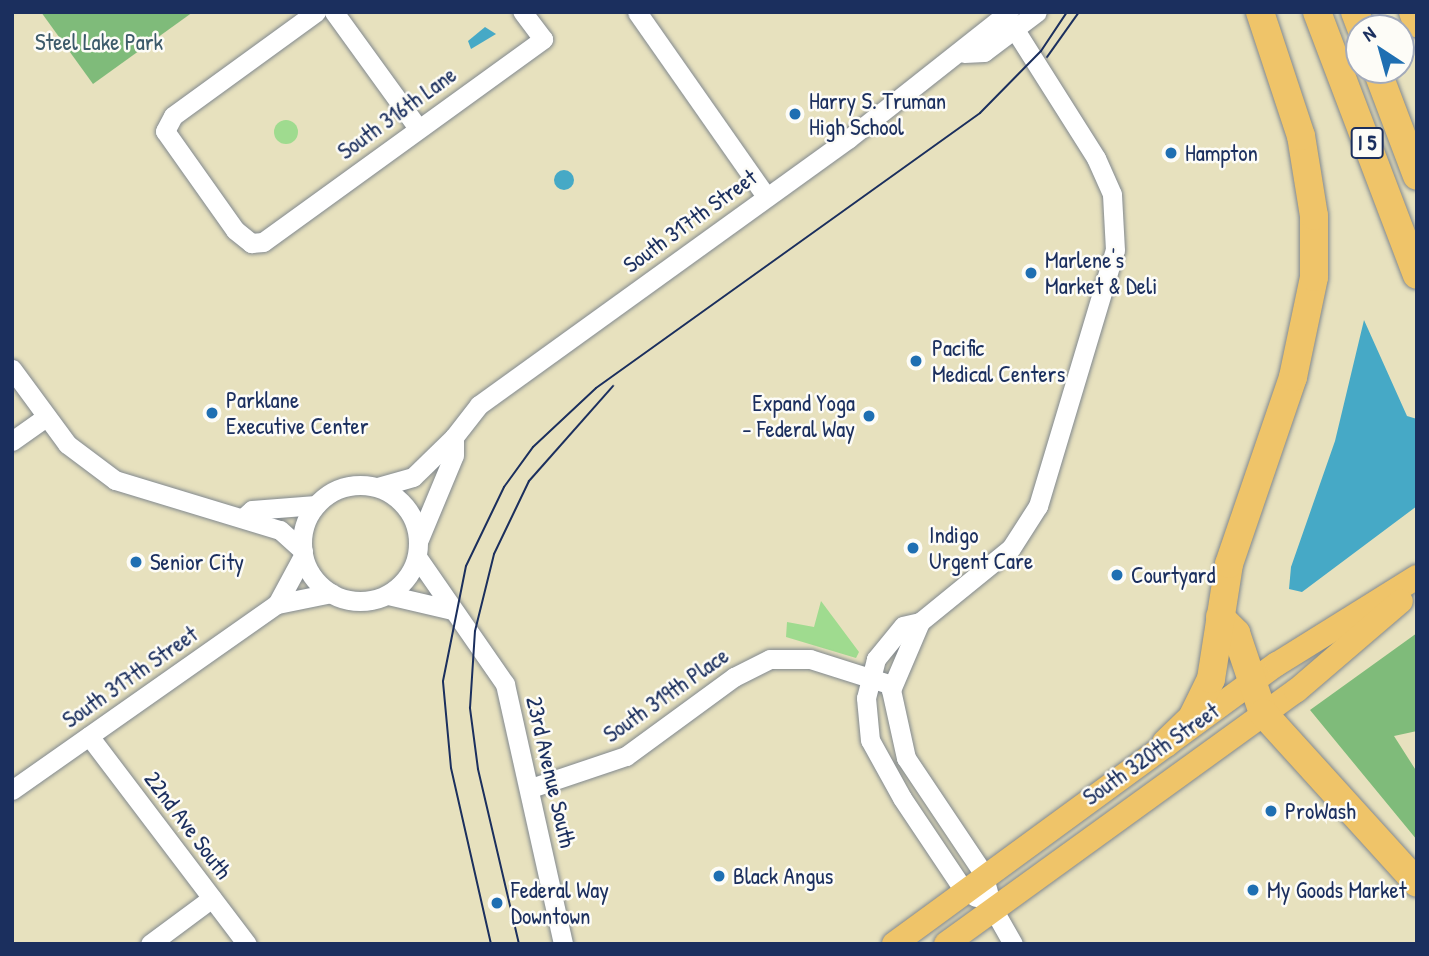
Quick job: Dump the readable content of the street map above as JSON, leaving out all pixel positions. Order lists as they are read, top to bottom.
{
  "streets": {
    "highway": ["I 5"],
    "main road": ["South 320th Street"],
    "street": [
      "South 316th Lane",
      "South 317th Street",
      "South 319th Place",
      "23rd Avenue South",
      "22nd Ave South"
    ]
  },
  "crossings": [
    ["South 317th Street", "22nd Ave South"],
    ["South 319th Place", "23rd Avenue South"]
  ],
  "parks": ["Steel Lake Park"],
  "places": [
    "Harry S. Truman High School",
    "Hampton",
    "Marlene's Market & Deli",
    "Pacific Medical Centers",
    "Parklane Executive Center",
    "Expand Yoga - Federal Way",
    "Indigo Urgent Care",
    "Senior City",
    "Courtyard",
    "ProWash",
    "Black Angus",
    "My Goods Market",
    "Federal Way Downtown"
  ],
  "north": "top left"
}
